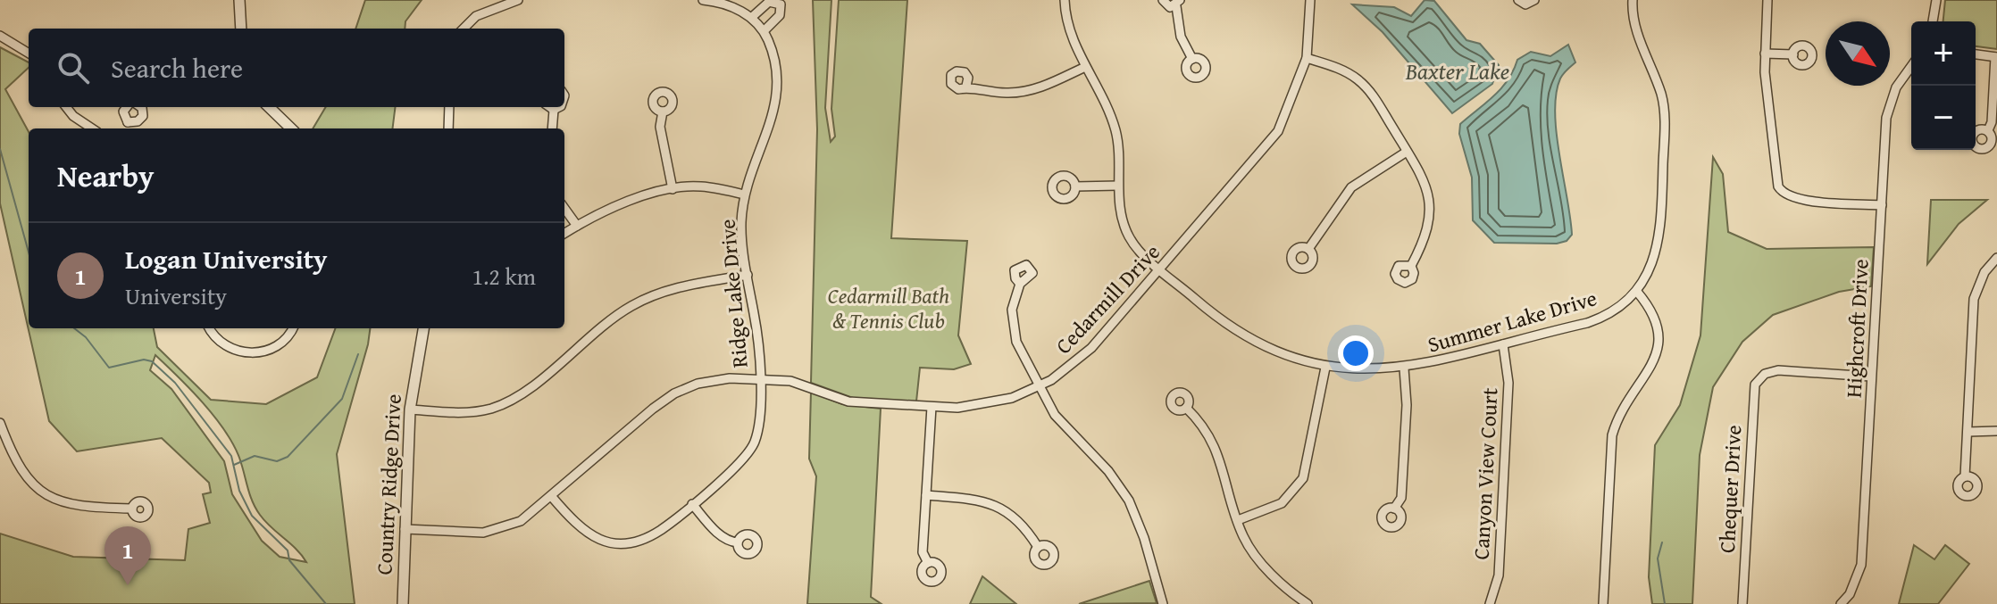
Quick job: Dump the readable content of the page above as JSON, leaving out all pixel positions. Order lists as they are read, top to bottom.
{
  "streets": {
    "street": [
      "Ridge Lake Drive",
      "Cedarmill Drive",
      "Summer Lake Drive",
      "Highcroft Drive",
      "Canyon View Court",
      "Country Ridge Drive",
      "Chequer Drive"
    ]
  },
  "crossings": [
    ["Ridge Lake Drive", "Cedarmill Drive"],
    ["Cedarmill Drive", "Summer Lake Drive"],
    ["Cedarmill Drive", "Country Ridge Drive"],
    ["Summer Lake Drive", "Canyon View Court"],
    ["Highcroft Drive", "Chequer Drive"]
  ],
  "water": ["Baxter Lake"],
  "parks": ["Cedarmill Bath & Tennis Club"],
  "north": "bottom right",
  "page": {
    "map_buttons": ["+", "−"],
    "search": "Search here",
    "heading": "Nearby",
    "list": [
      {
        "mark": "1",
        "name": "Logan University",
        "note": "University",
        "value": "1.2 km"
      }
    ],
    "pins": "1"
  }
}
